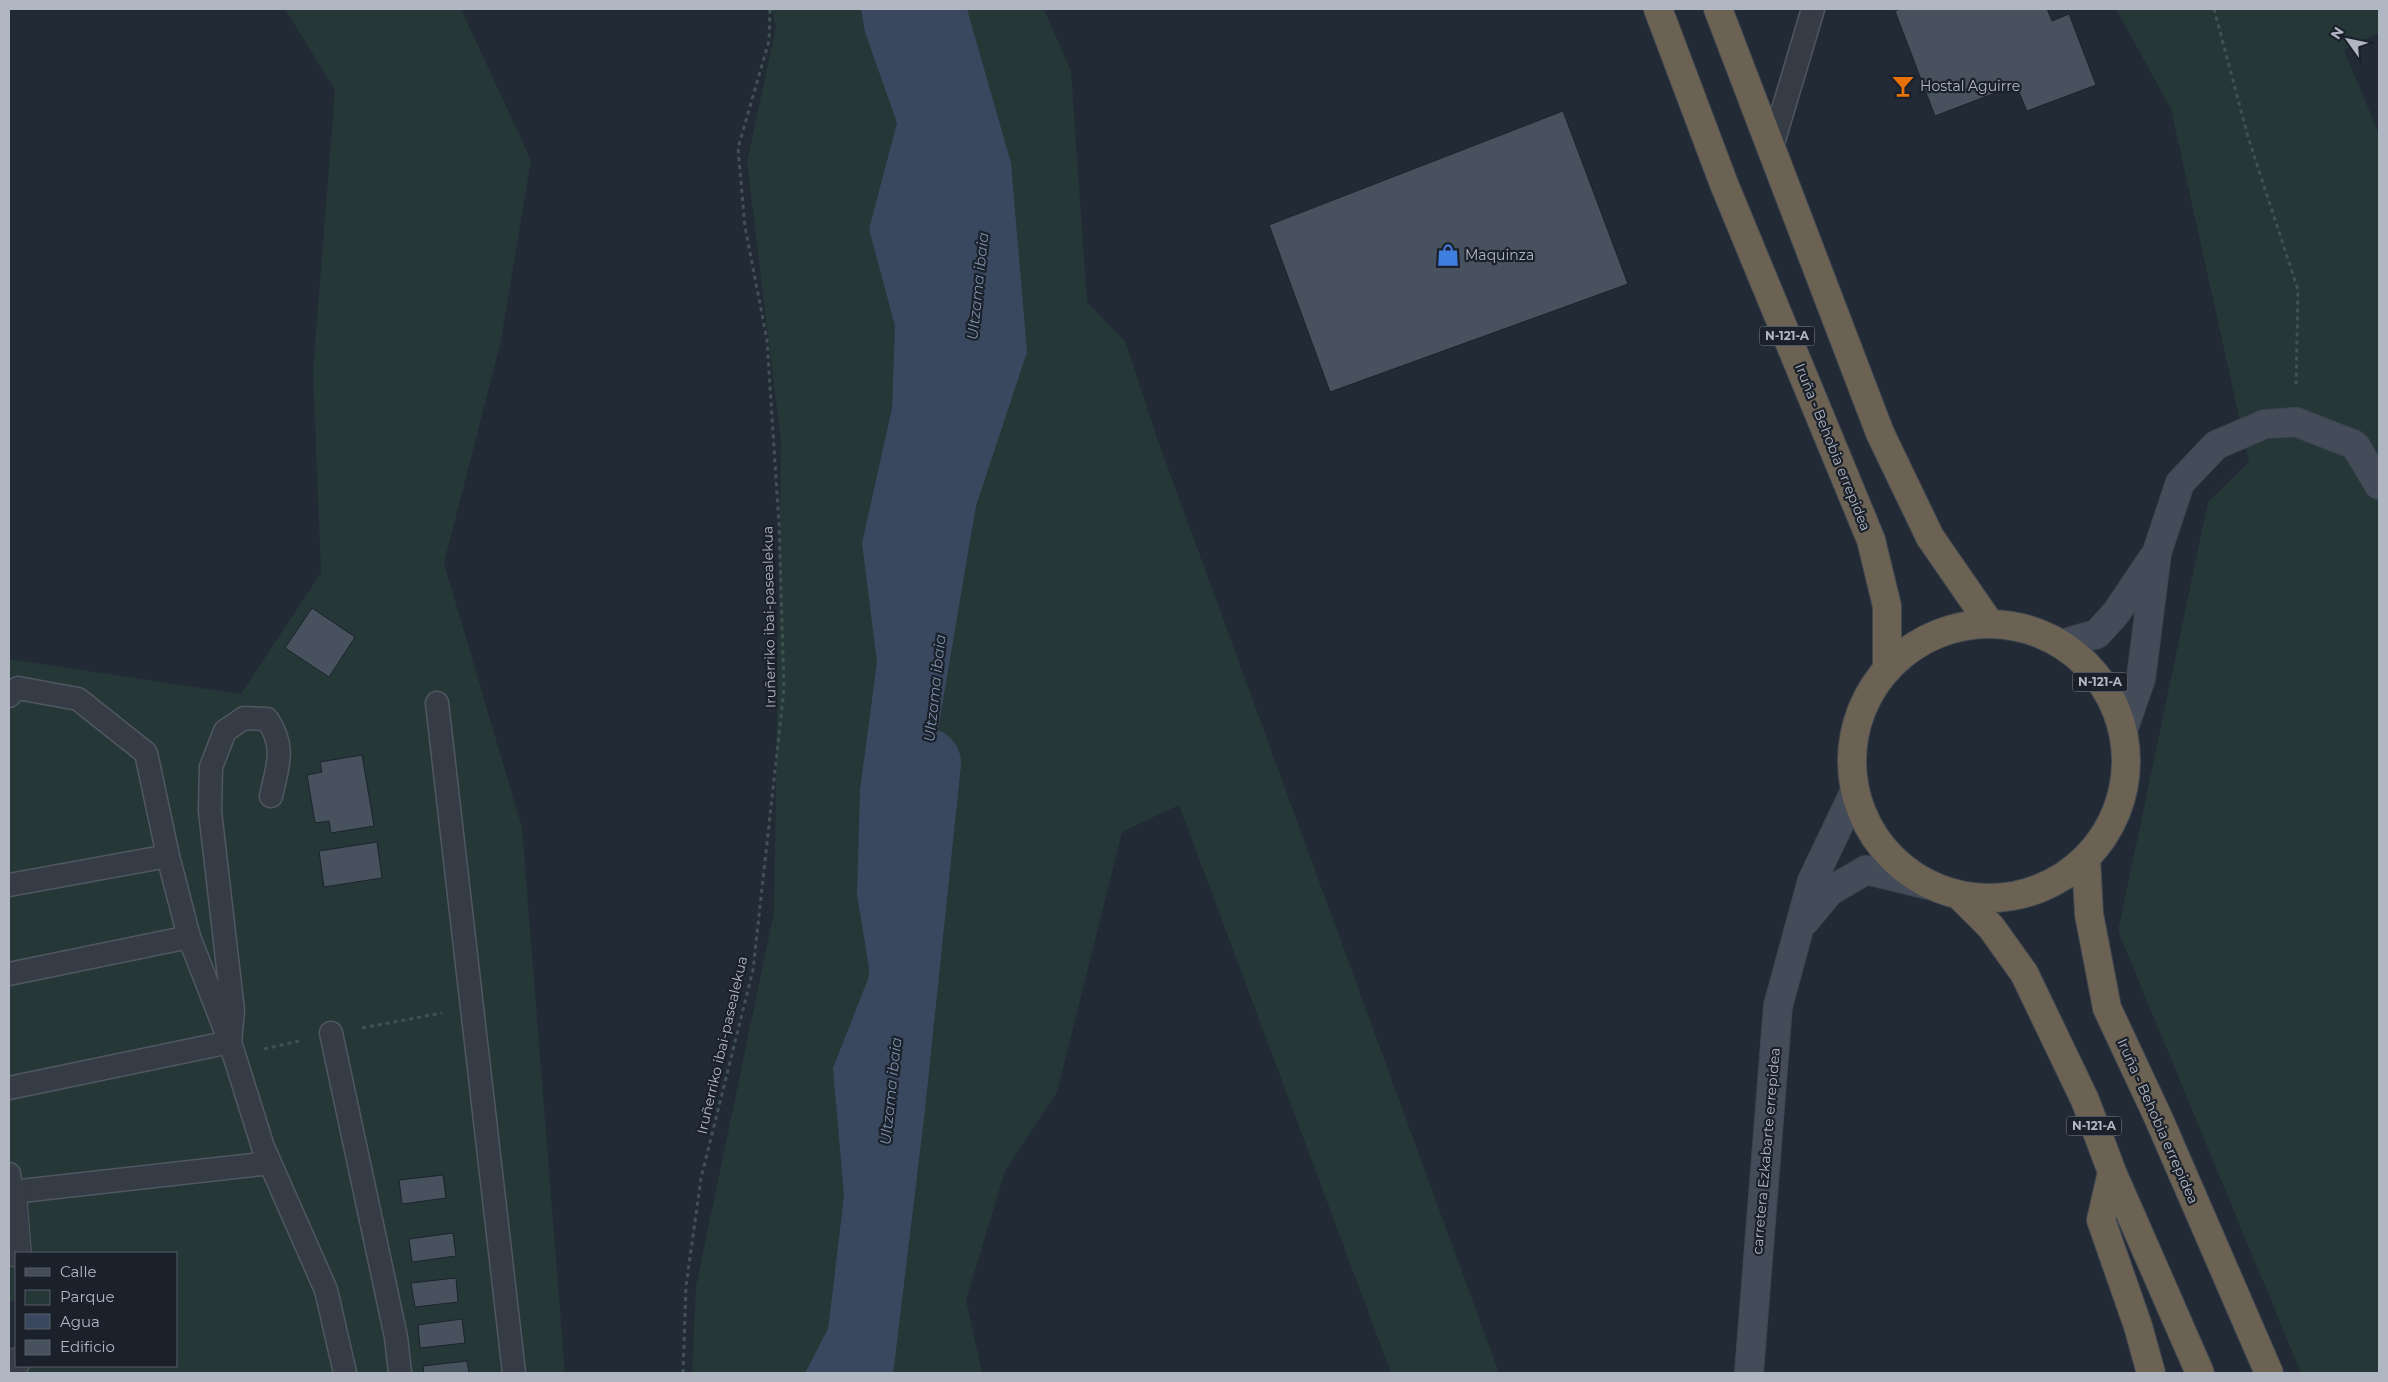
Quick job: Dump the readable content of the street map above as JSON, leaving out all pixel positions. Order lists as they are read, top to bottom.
{
  "streets": {
    "highway": ["N-121-A", "Iruña - Behobia errepidea"],
    "street": ["carretera Ezkabarte errepidea"],
    "path": ["Iruñerriko ibai-pasealekua"]
  },
  "crossings": [
    ["N-121-A", "Iruña - Behobia errepidea"],
    ["N-121-A", "carretera Ezkabarte errepidea"]
  ],
  "water": ["Ultzama ibaia"],
  "places": {
    "bar": ["Hostal Aguirre"],
    "shop": ["Maquinza"]
  },
  "legend": [
    "Calle",
    "Parque",
    "Agua",
    "Edificio"
  ],
  "north": "top left"
}
